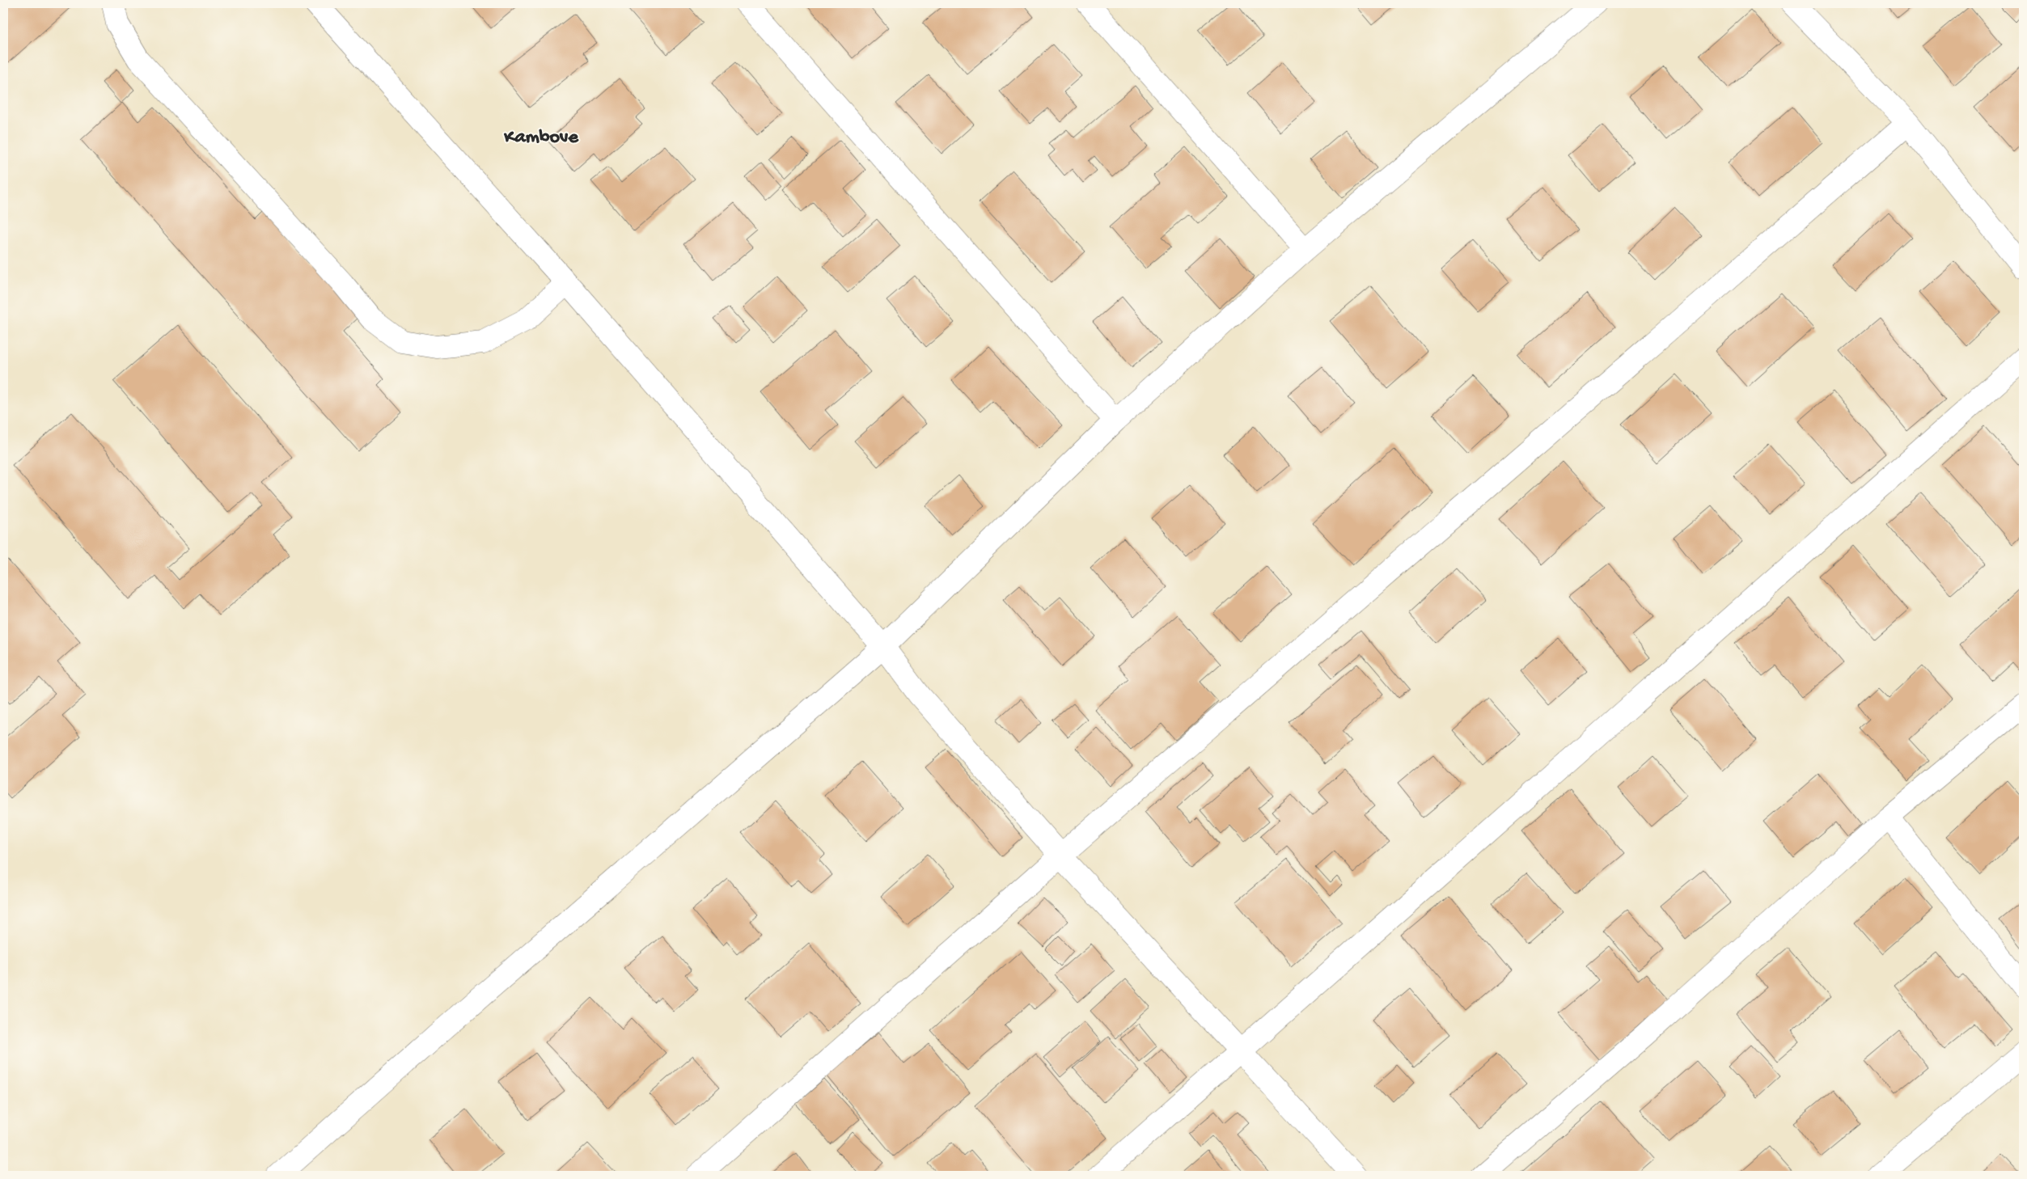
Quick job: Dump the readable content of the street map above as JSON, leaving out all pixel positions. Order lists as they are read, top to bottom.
{
  "districts": ["Kambove"]
}
